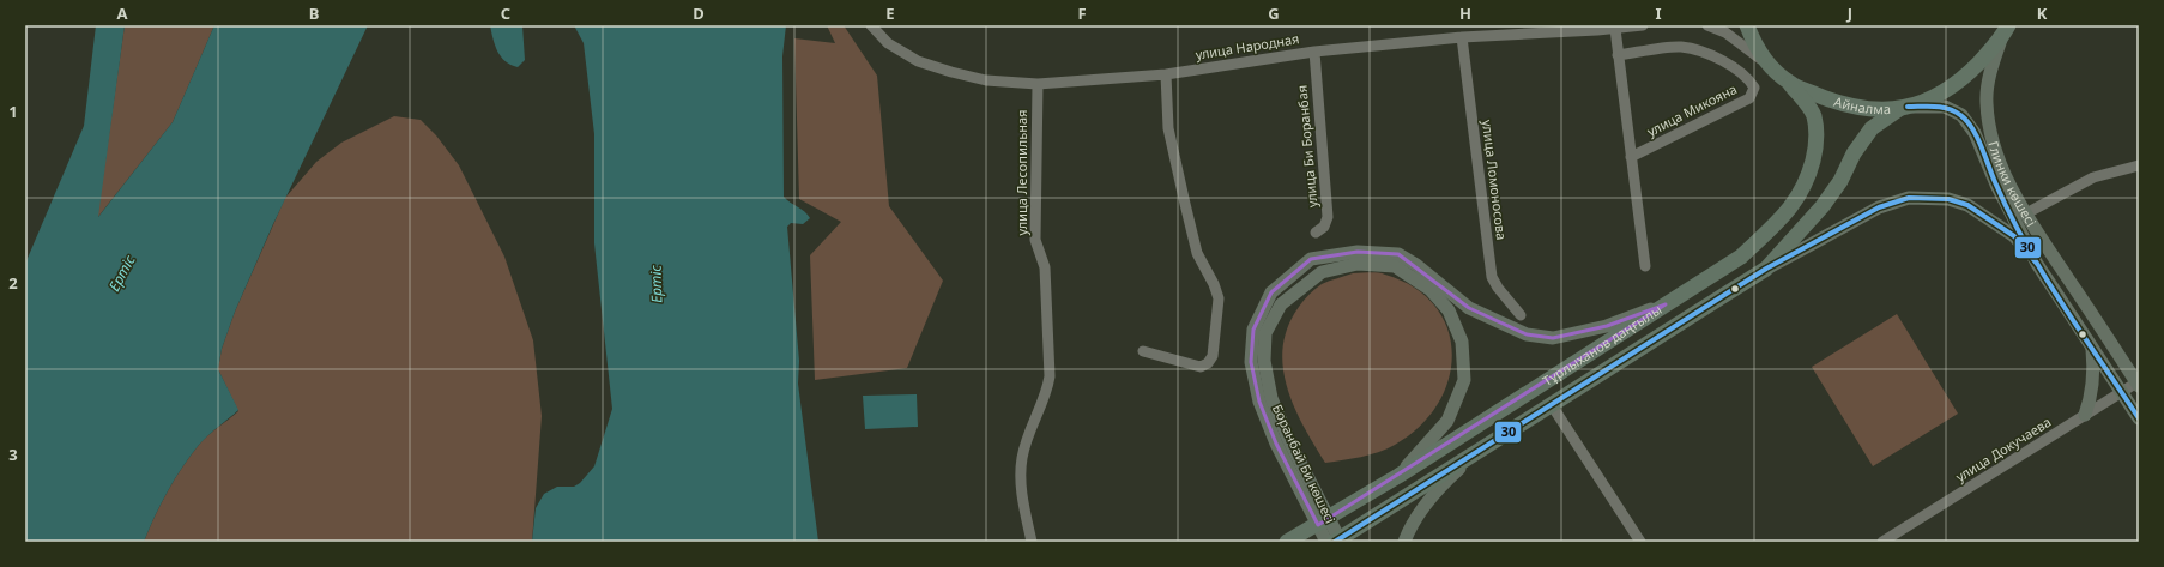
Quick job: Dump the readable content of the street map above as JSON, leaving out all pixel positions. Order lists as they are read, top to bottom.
{
  "streets": {
    "highway": ["Айналма", "Тұрлыханов даңғылы"],
    "main road": ["Глинки көшесі", "Боранбай Би көшесі"],
    "street": [
      "улица Народная",
      "улица Микояна",
      "улица Би Боранбая",
      "улица Лесопильная",
      "улица Ломоносова",
      "улица Докучаева"
    ]
  },
  "crossings": [
    ["улица Народная", "улица Би Боранбая"],
    ["улица Народная", "улица Лесопильная"],
    ["улица Народная", "улица Ломоносова"],
    ["Айналма", "Глинки көшесі"],
    ["Айналма", "Тұрлыханов даңғылы"],
    ["Глинки көшесі", "Тұрлыханов даңғылы"],
    ["Глинки көшесі", "улица Докучаева"],
    ["Тұрлыханов даңғылы", "Боранбай Би көшесі"]
  ],
  "water": ["Ертіс"],
  "lines": ["transit line 30"],
  "grid": {
    "columns": [
      "A",
      "B",
      "C",
      "D",
      "E",
      "F",
      "G",
      "H",
      "I",
      "J",
      "K"
    ],
    "rows": ["1", "2", "3"]
  }
}
